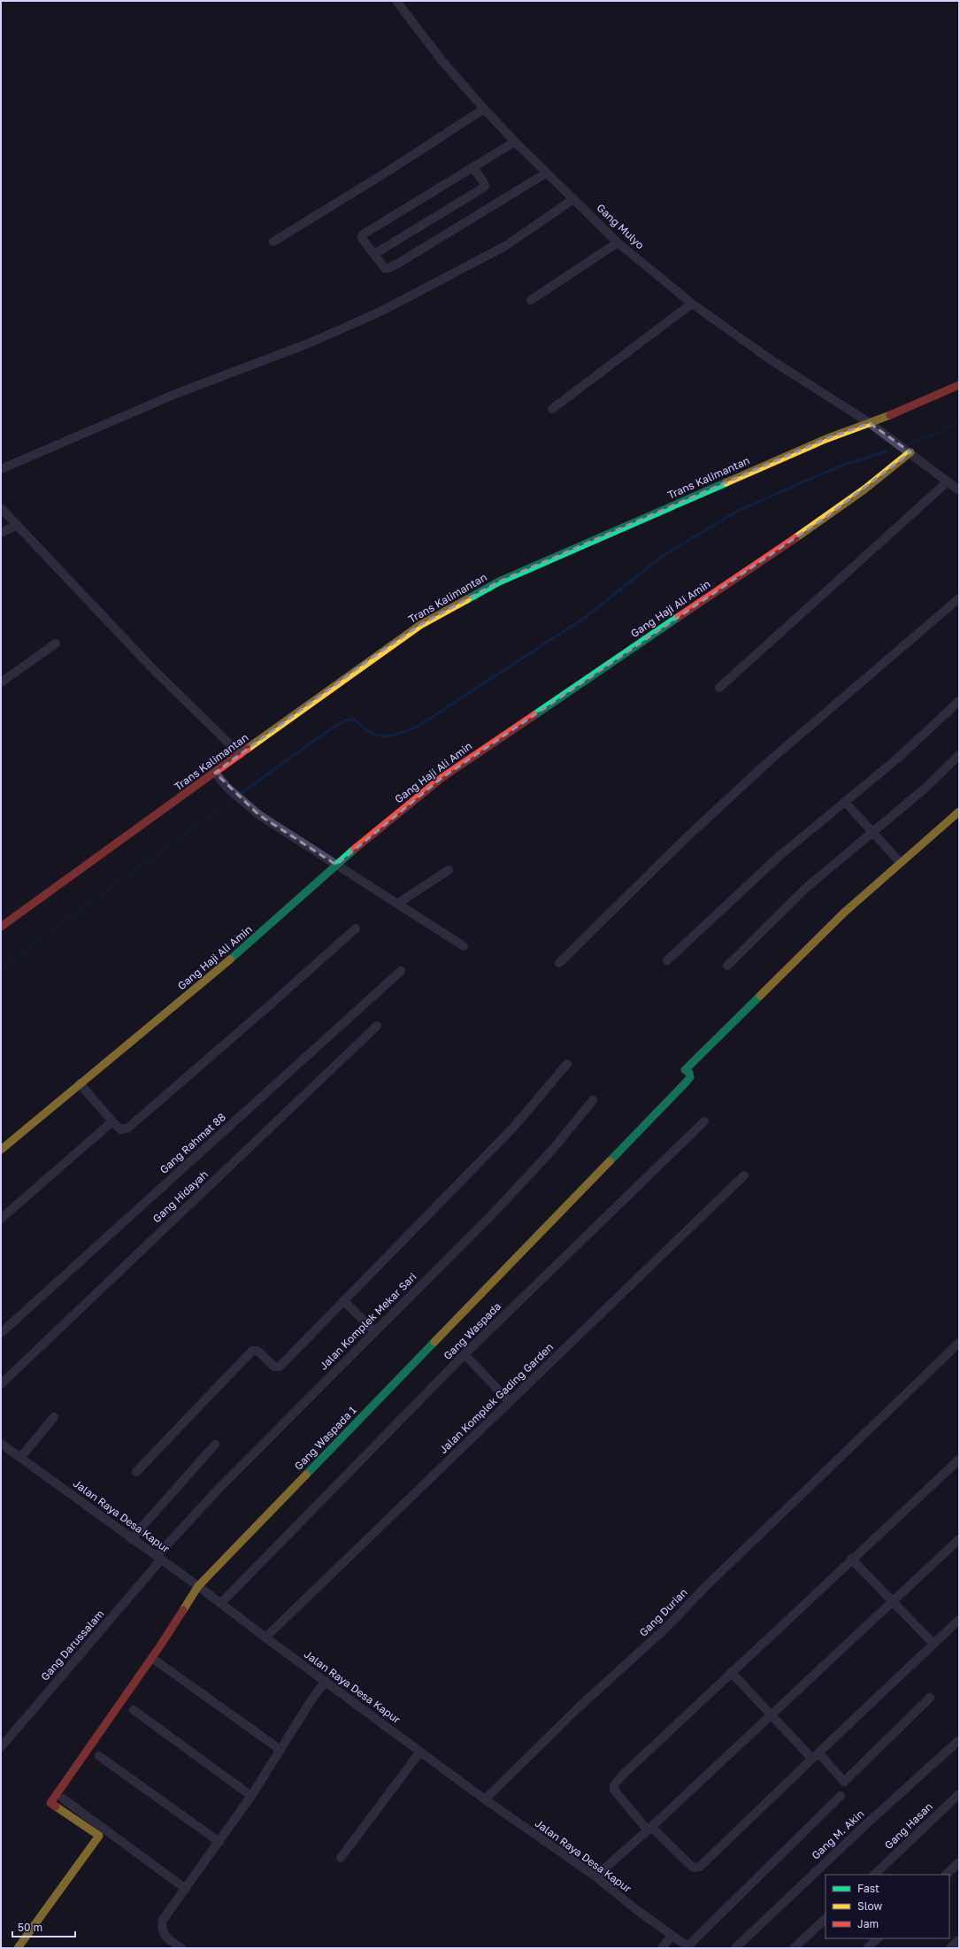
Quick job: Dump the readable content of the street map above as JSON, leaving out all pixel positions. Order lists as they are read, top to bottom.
{
  "streets": {
    "main road": ["Trans Kalimantan", "Gang Haji Ali Amin", "Gang Waspada 1"],
    "street": [
      "Gang Mulyo",
      "Gang Rahmat 88",
      "Gang Hidayah",
      "Jalan Komplek Mekar Sari",
      "Gang Waspada",
      "Jalan Komplek Gading Garden",
      "Jalan Raya Desa Kapur",
      "Gang Durian",
      "Gang Darussalam",
      "Gang Hasan",
      "Gang M. Akin"
    ]
  },
  "crossings": [
    ["Gang Mulyo", "Trans Kalimantan"],
    ["Gang Mulyo", "Gang Haji Ali Amin"],
    ["Jalan Komplek Mekar Sari", "Jalan Raya Desa Kapur"],
    ["Jalan Komplek Mekar Sari", "Gang Darussalam"],
    ["Gang Waspada", "Jalan Raya Desa Kapur"],
    ["Jalan Komplek Gading Garden", "Jalan Raya Desa Kapur"],
    ["Gang Waspada 1", "Jalan Raya Desa Kapur"],
    ["Jalan Raya Desa Kapur", "Gang Durian"],
    ["Jalan Raya Desa Kapur", "Gang Darussalam"]
  ],
  "legend": ["Fast", "Slow", "Jam"],
  "scale_bar": "50 m"
}
